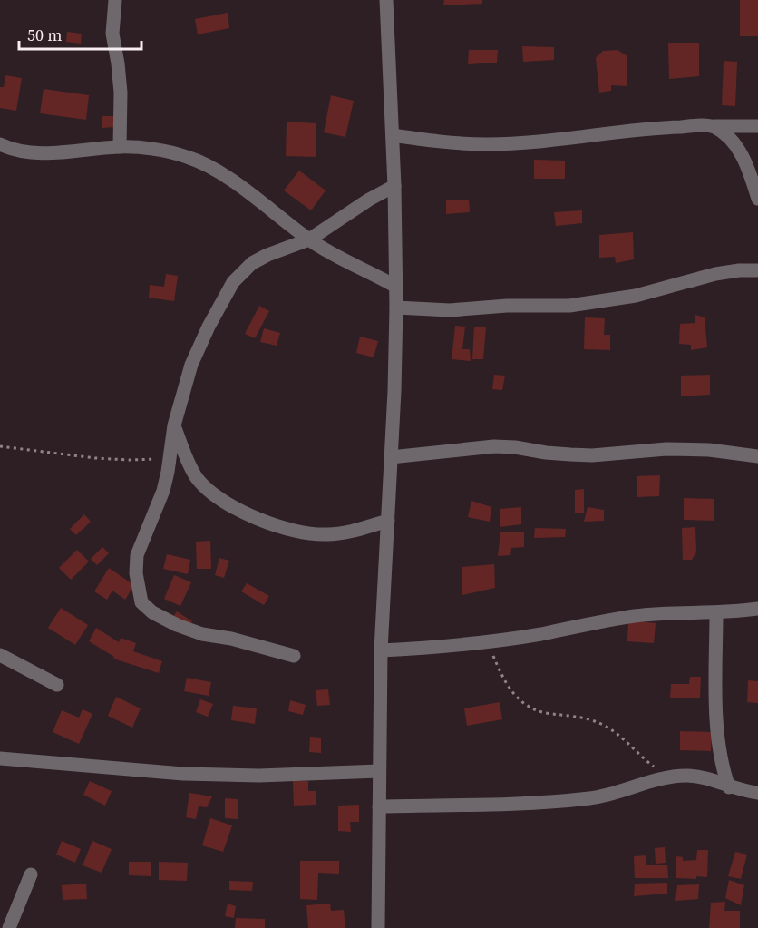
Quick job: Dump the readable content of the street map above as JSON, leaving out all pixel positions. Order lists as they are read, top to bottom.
{
  "scale_bar": "50 m"
}
